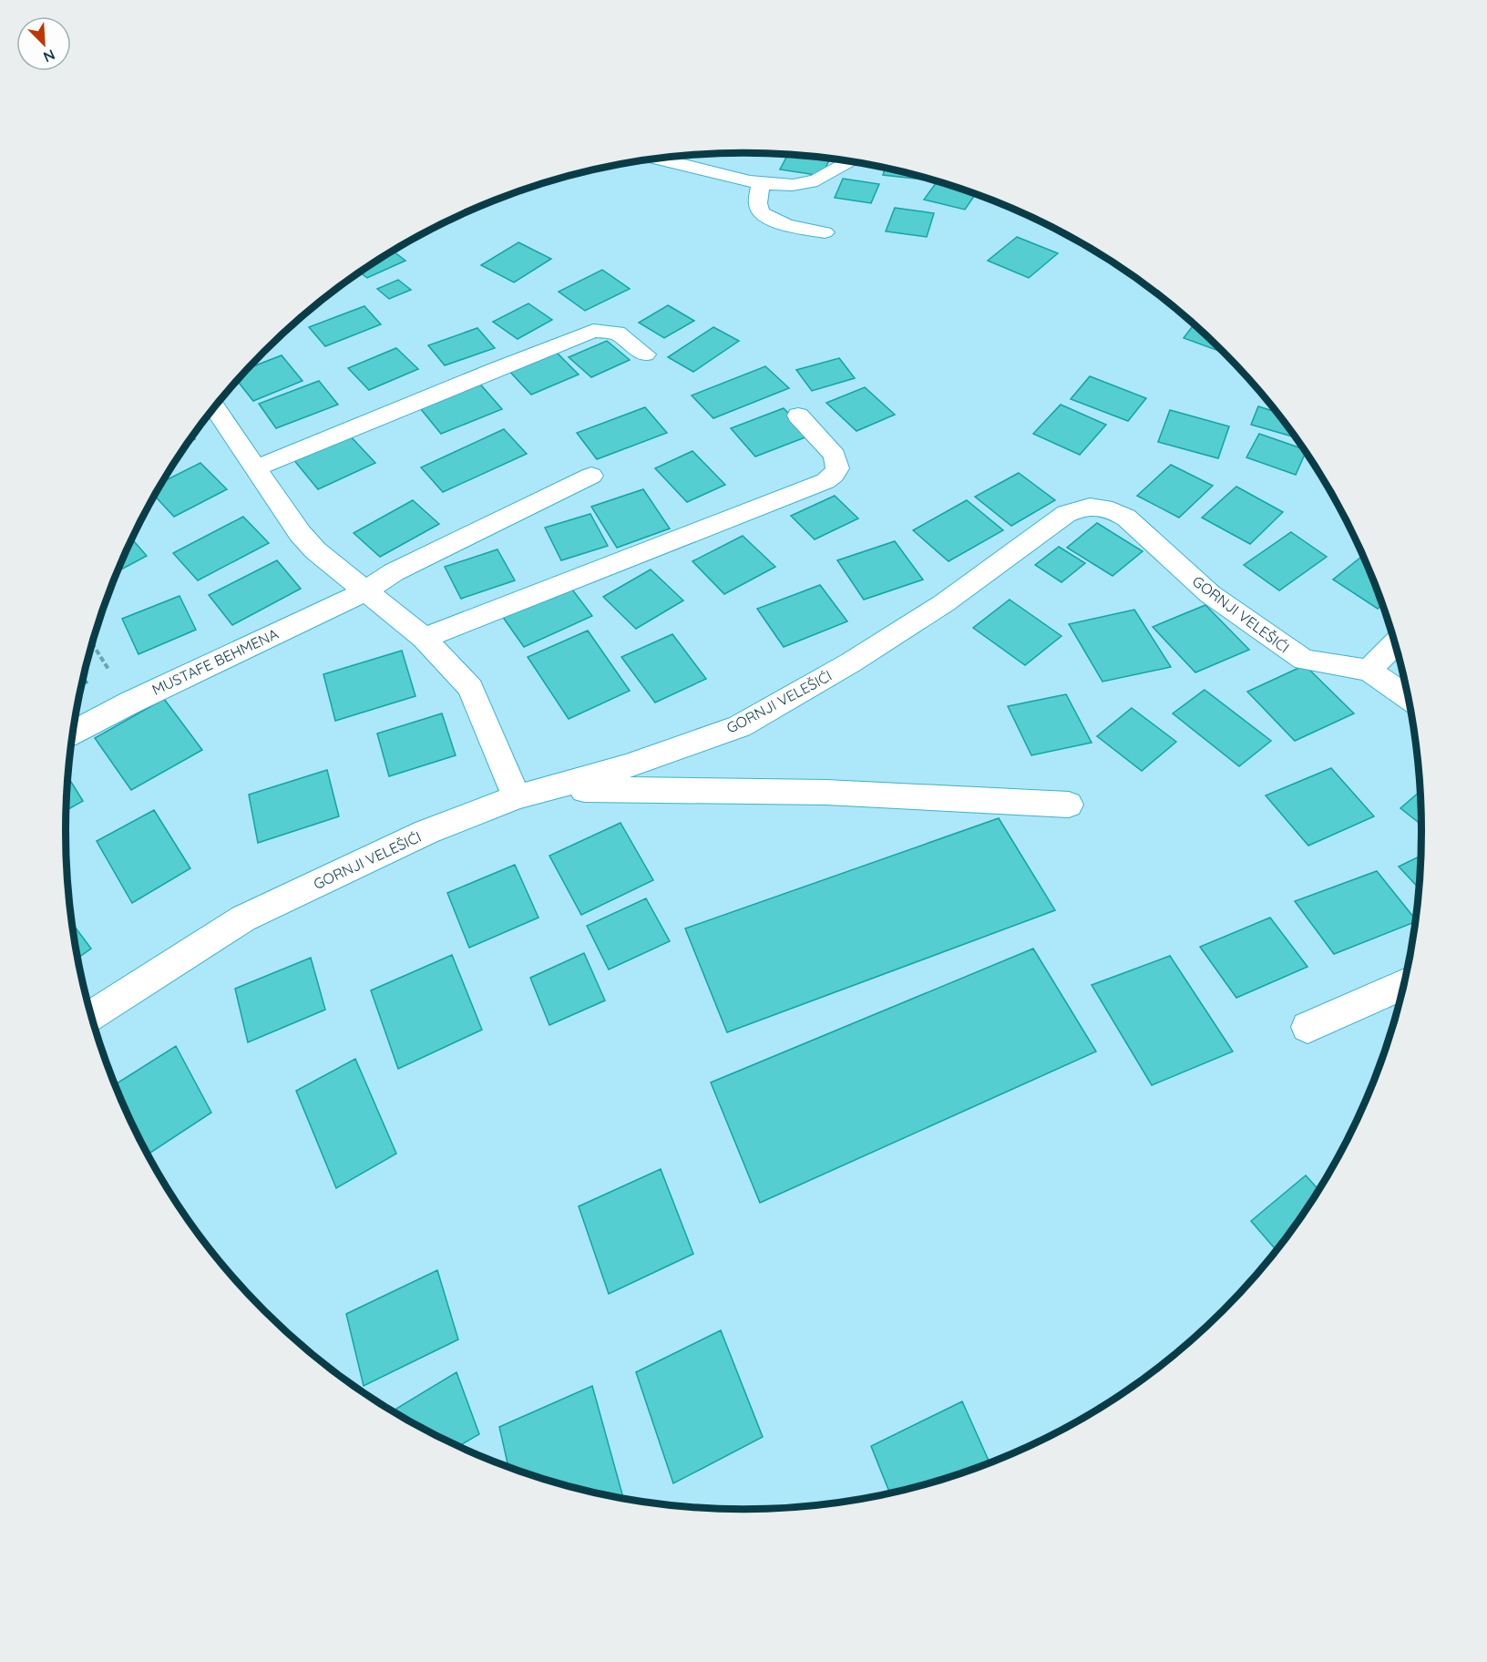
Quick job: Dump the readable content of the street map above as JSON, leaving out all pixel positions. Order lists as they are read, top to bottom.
{
  "streets": {
    "street": ["GORNJI VELEŠIĆI", "MUSTAFE BEHMENA"]
  },
  "north": "bottom right"
}
